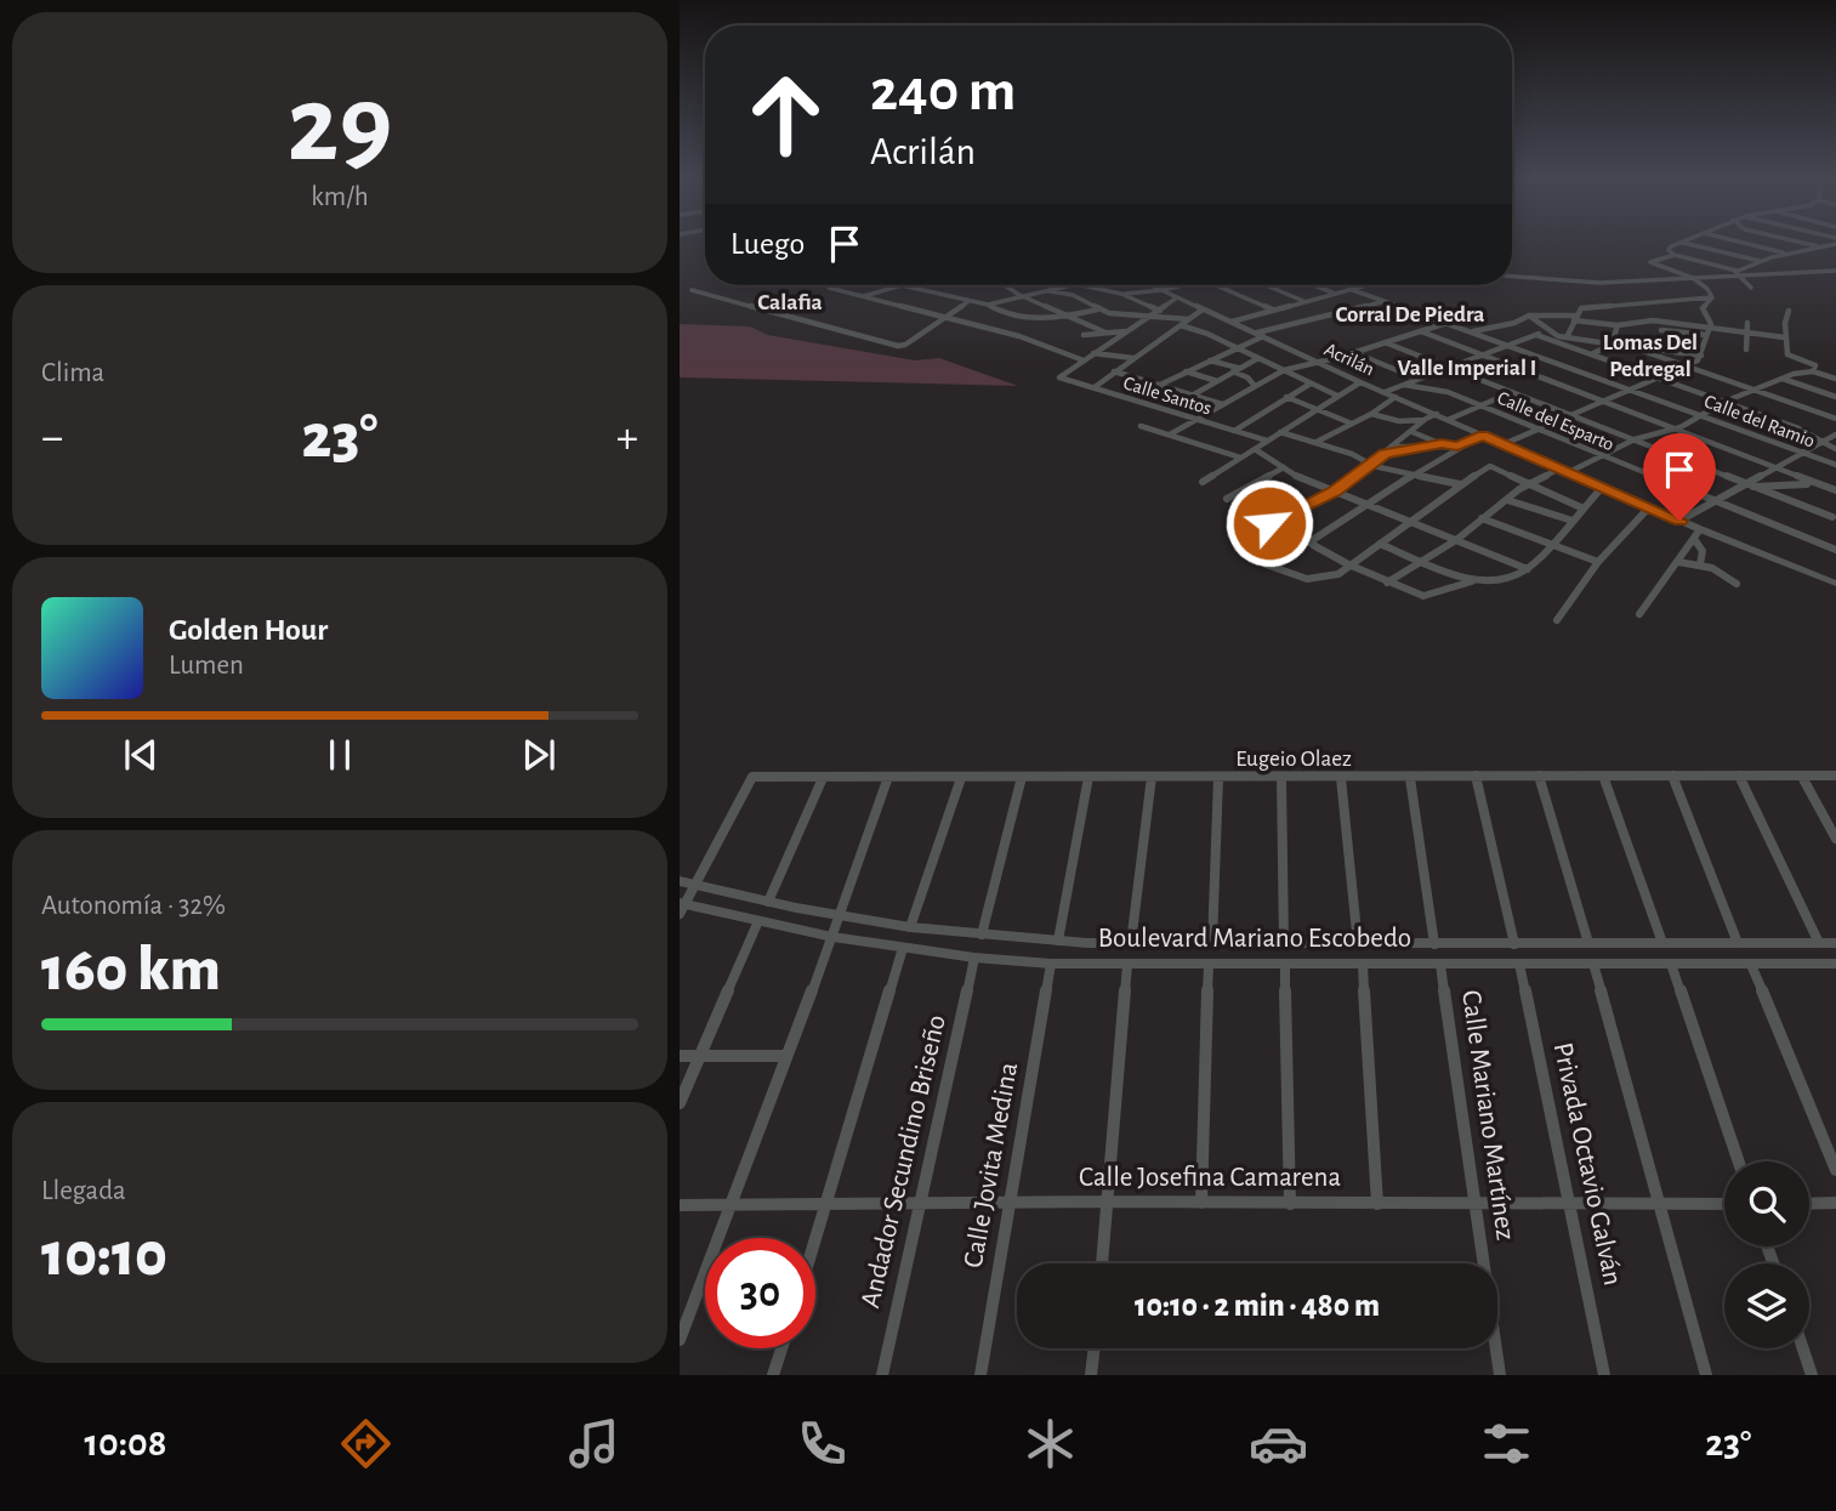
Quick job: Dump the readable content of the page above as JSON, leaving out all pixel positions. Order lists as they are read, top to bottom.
{
  "streets": {
    "street": [
      "Acrilán",
      "Calle Santos",
      "Calle del Esparto",
      "Calle del Ramio",
      "Eugeio Olaez",
      "Boulevard Mariano Escobedo",
      "Calle Mariano Martínez",
      "Andador Secundino Briseño",
      "Privada Octavio Galván",
      "Calle Jovita Medina",
      "Calle Josefina Camarena"
    ]
  },
  "crossings": [
    ["Eugeio Olaez", "Boulevard Mariano Escobedo"],
    ["Boulevard Mariano Escobedo", "Calle Mariano Martínez"],
    ["Boulevard Mariano Escobedo", "Andador Secundino Briseño"],
    ["Boulevard Mariano Escobedo", "Privada Octavio Galván"],
    ["Boulevard Mariano Escobedo", "Calle Jovita Medina"],
    ["Calle Mariano Martínez", "Calle Josefina Camarena"],
    ["Andador Secundino Briseño", "Calle Josefina Camarena"],
    ["Privada Octavio Galván", "Calle Josefina Camarena"],
    ["Calle Jovita Medina", "Calle Josefina Camarena"]
  ],
  "districts": [
    "Calafia",
    "Corral De Piedra",
    "Lomas Del Pedregal",
    "Valle Imperial I"
  ],
  "page": {
    "tile": [
      ["29", "km/h"],
      "Clima",
      ["Autonomía · 32%", "160 km"],
      ["Llegada", "10:10"]
    ],
    "turn": ["240 m", "Acrilán"],
    "then": "Luego",
    "heat": ["−", "23°", "+"],
    "song": ["Golden Hour", "Lumen"],
    "limit": "30",
    "trip": "10:10 · 2 min · 480 m",
    "tabs": ["10:08", "23°"]
  }
}
